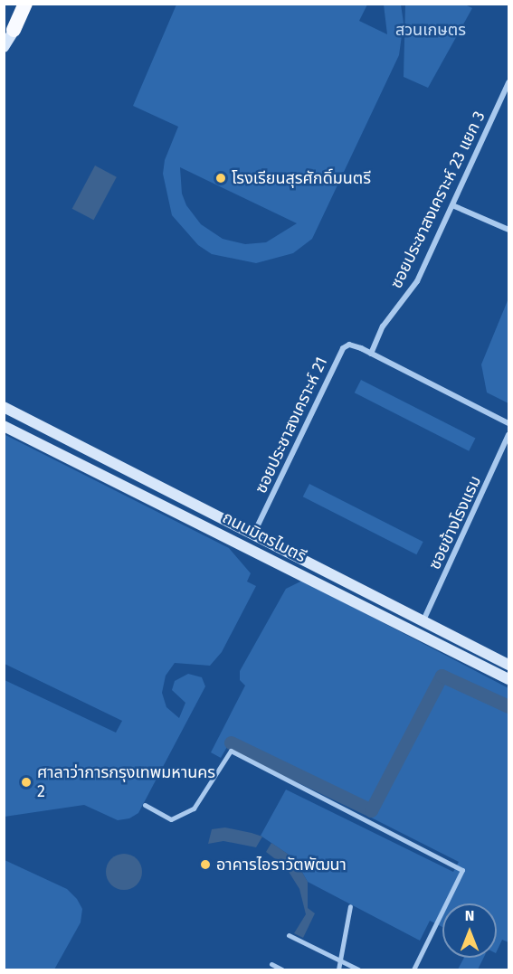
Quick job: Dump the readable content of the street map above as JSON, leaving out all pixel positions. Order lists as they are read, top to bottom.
{
  "streets": {
    "main road": ["ถนนมิตรไมตรี"],
    "street": ["ซอยประชาสงเคราะห์ 23 แยก 3", "ซอยประชาสงเคราะห์ 21", "ซอยข้างโรงแรม"]
  },
  "crossings": [
    ["ซอยประชาสงเคราะห์ 23 แยก 3", "ซอยประชาสงเคราะห์ 21"]
  ],
  "parks": ["สวนเกษตร"],
  "places": ["โรงเรียนสุรศักดิ์มนตรี", "ศาลาว่าการกรุงเทพมหานคร 2", "อาคารไอราวัตพัฒนา"],
  "north": "top"
}
